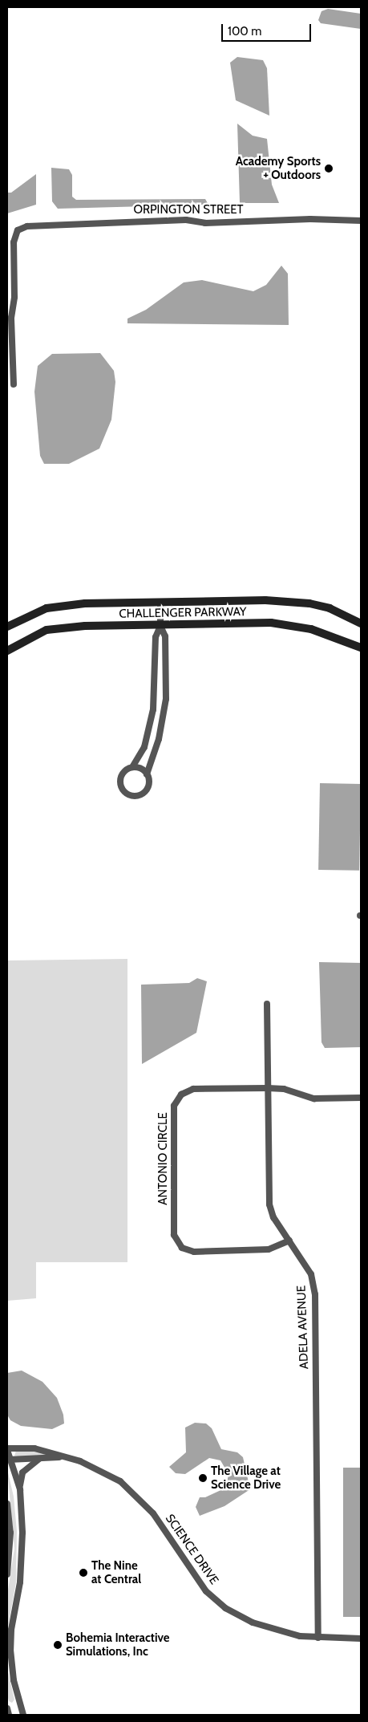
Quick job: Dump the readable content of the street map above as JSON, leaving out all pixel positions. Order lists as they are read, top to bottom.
{
  "streets": {
    "main road": ["CHALLENGER PARKWAY"],
    "street": [
      "ORPINGTON STREET",
      "ANTONIO CIRCLE",
      "ADELA AVENUE",
      "SCIENCE DRIVE"
    ]
  },
  "crossings": [
    ["ANTONIO CIRCLE", "ADELA AVENUE"],
    ["ADELA AVENUE", "SCIENCE DRIVE"]
  ],
  "places": [
    "Academy Sports + Outdoors",
    "The Village at Science Drive",
    "The Nine at Central",
    "Bohemia Interactive Simulations, Inc"
  ],
  "scale_bar": "100 m"
}
